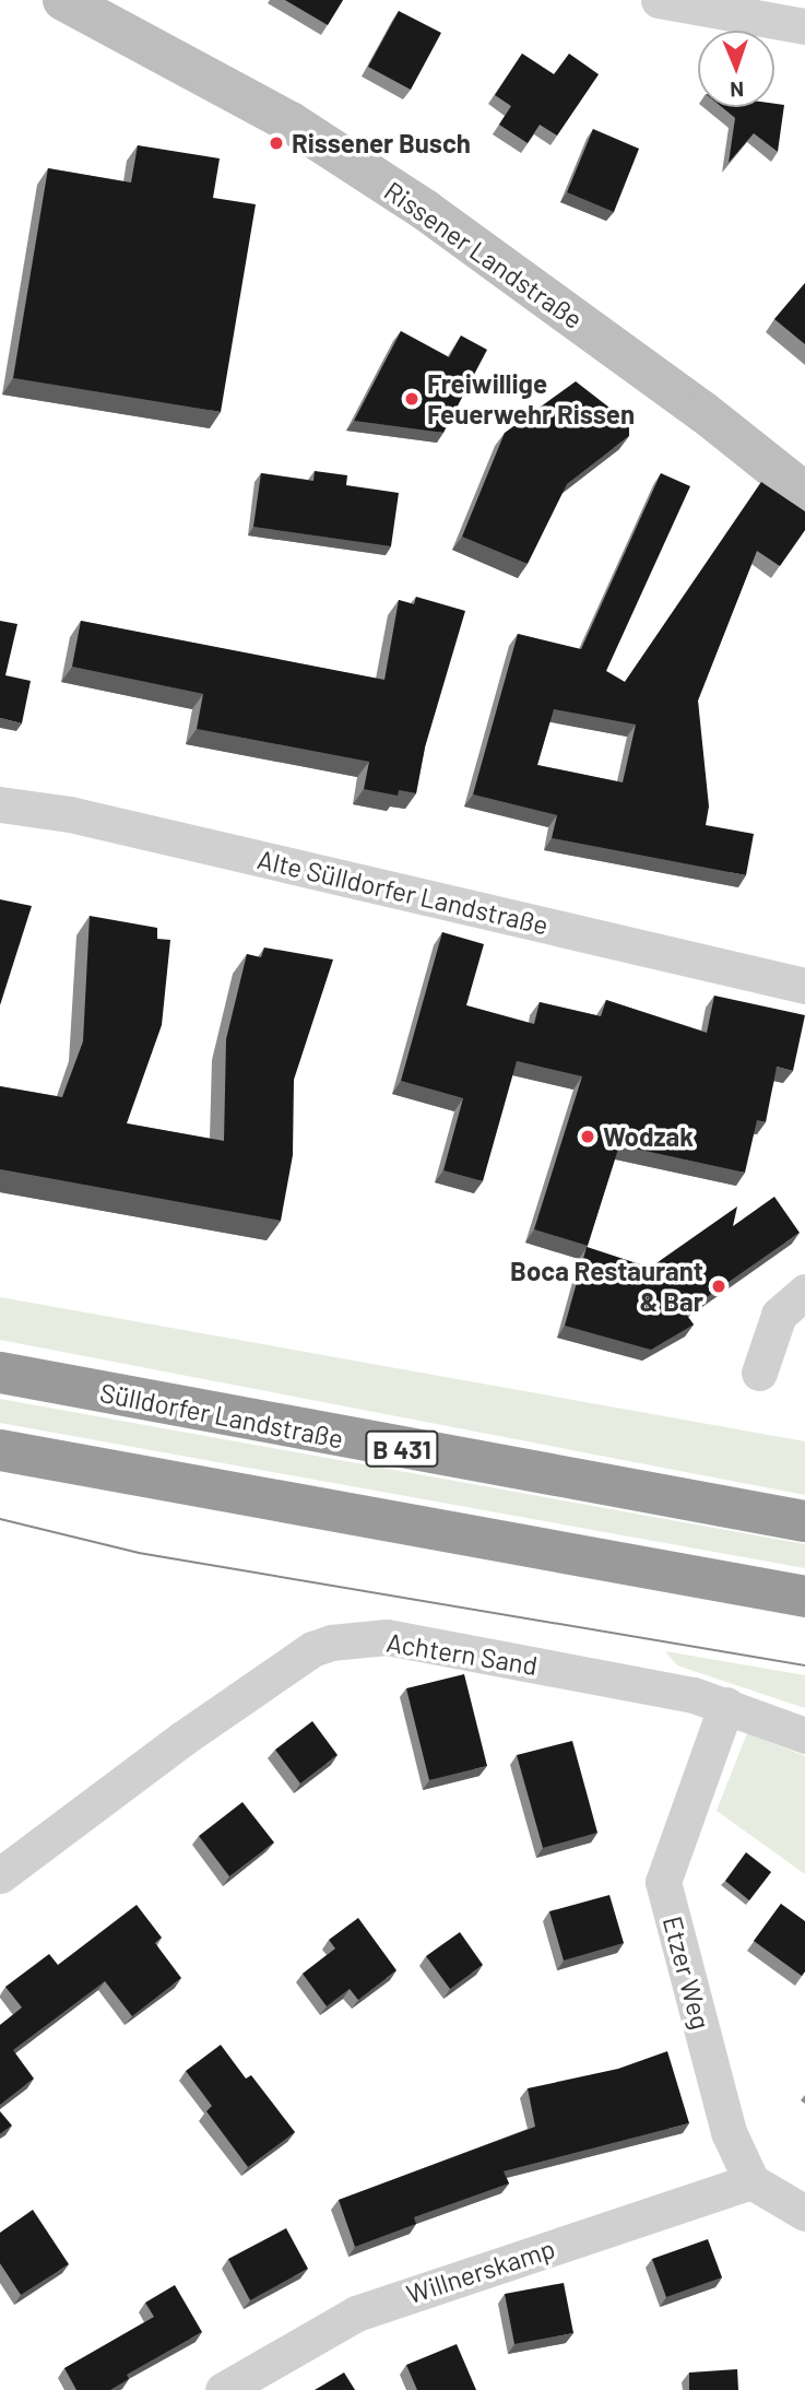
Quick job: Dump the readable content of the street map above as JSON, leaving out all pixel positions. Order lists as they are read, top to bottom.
{
  "streets": {
    "highway": ["Sülldorfer Landstraße", "B 431"],
    "street": [
      "Rissener Landstraße",
      "Alte Sülldorfer Landstraße",
      "Achtern Sand",
      "Etzer Weg",
      "Willnerskamp"
    ]
  },
  "crossings": [
    ["Achtern Sand", "Etzer Weg"],
    ["Etzer Weg", "Willnerskamp"]
  ],
  "places": [
    "Rissener Busch",
    "Freiwillige Feuerwehr Rissen",
    "Wodzak",
    "Boca Restaurant & Bar"
  ],
  "north": "bottom"
}
